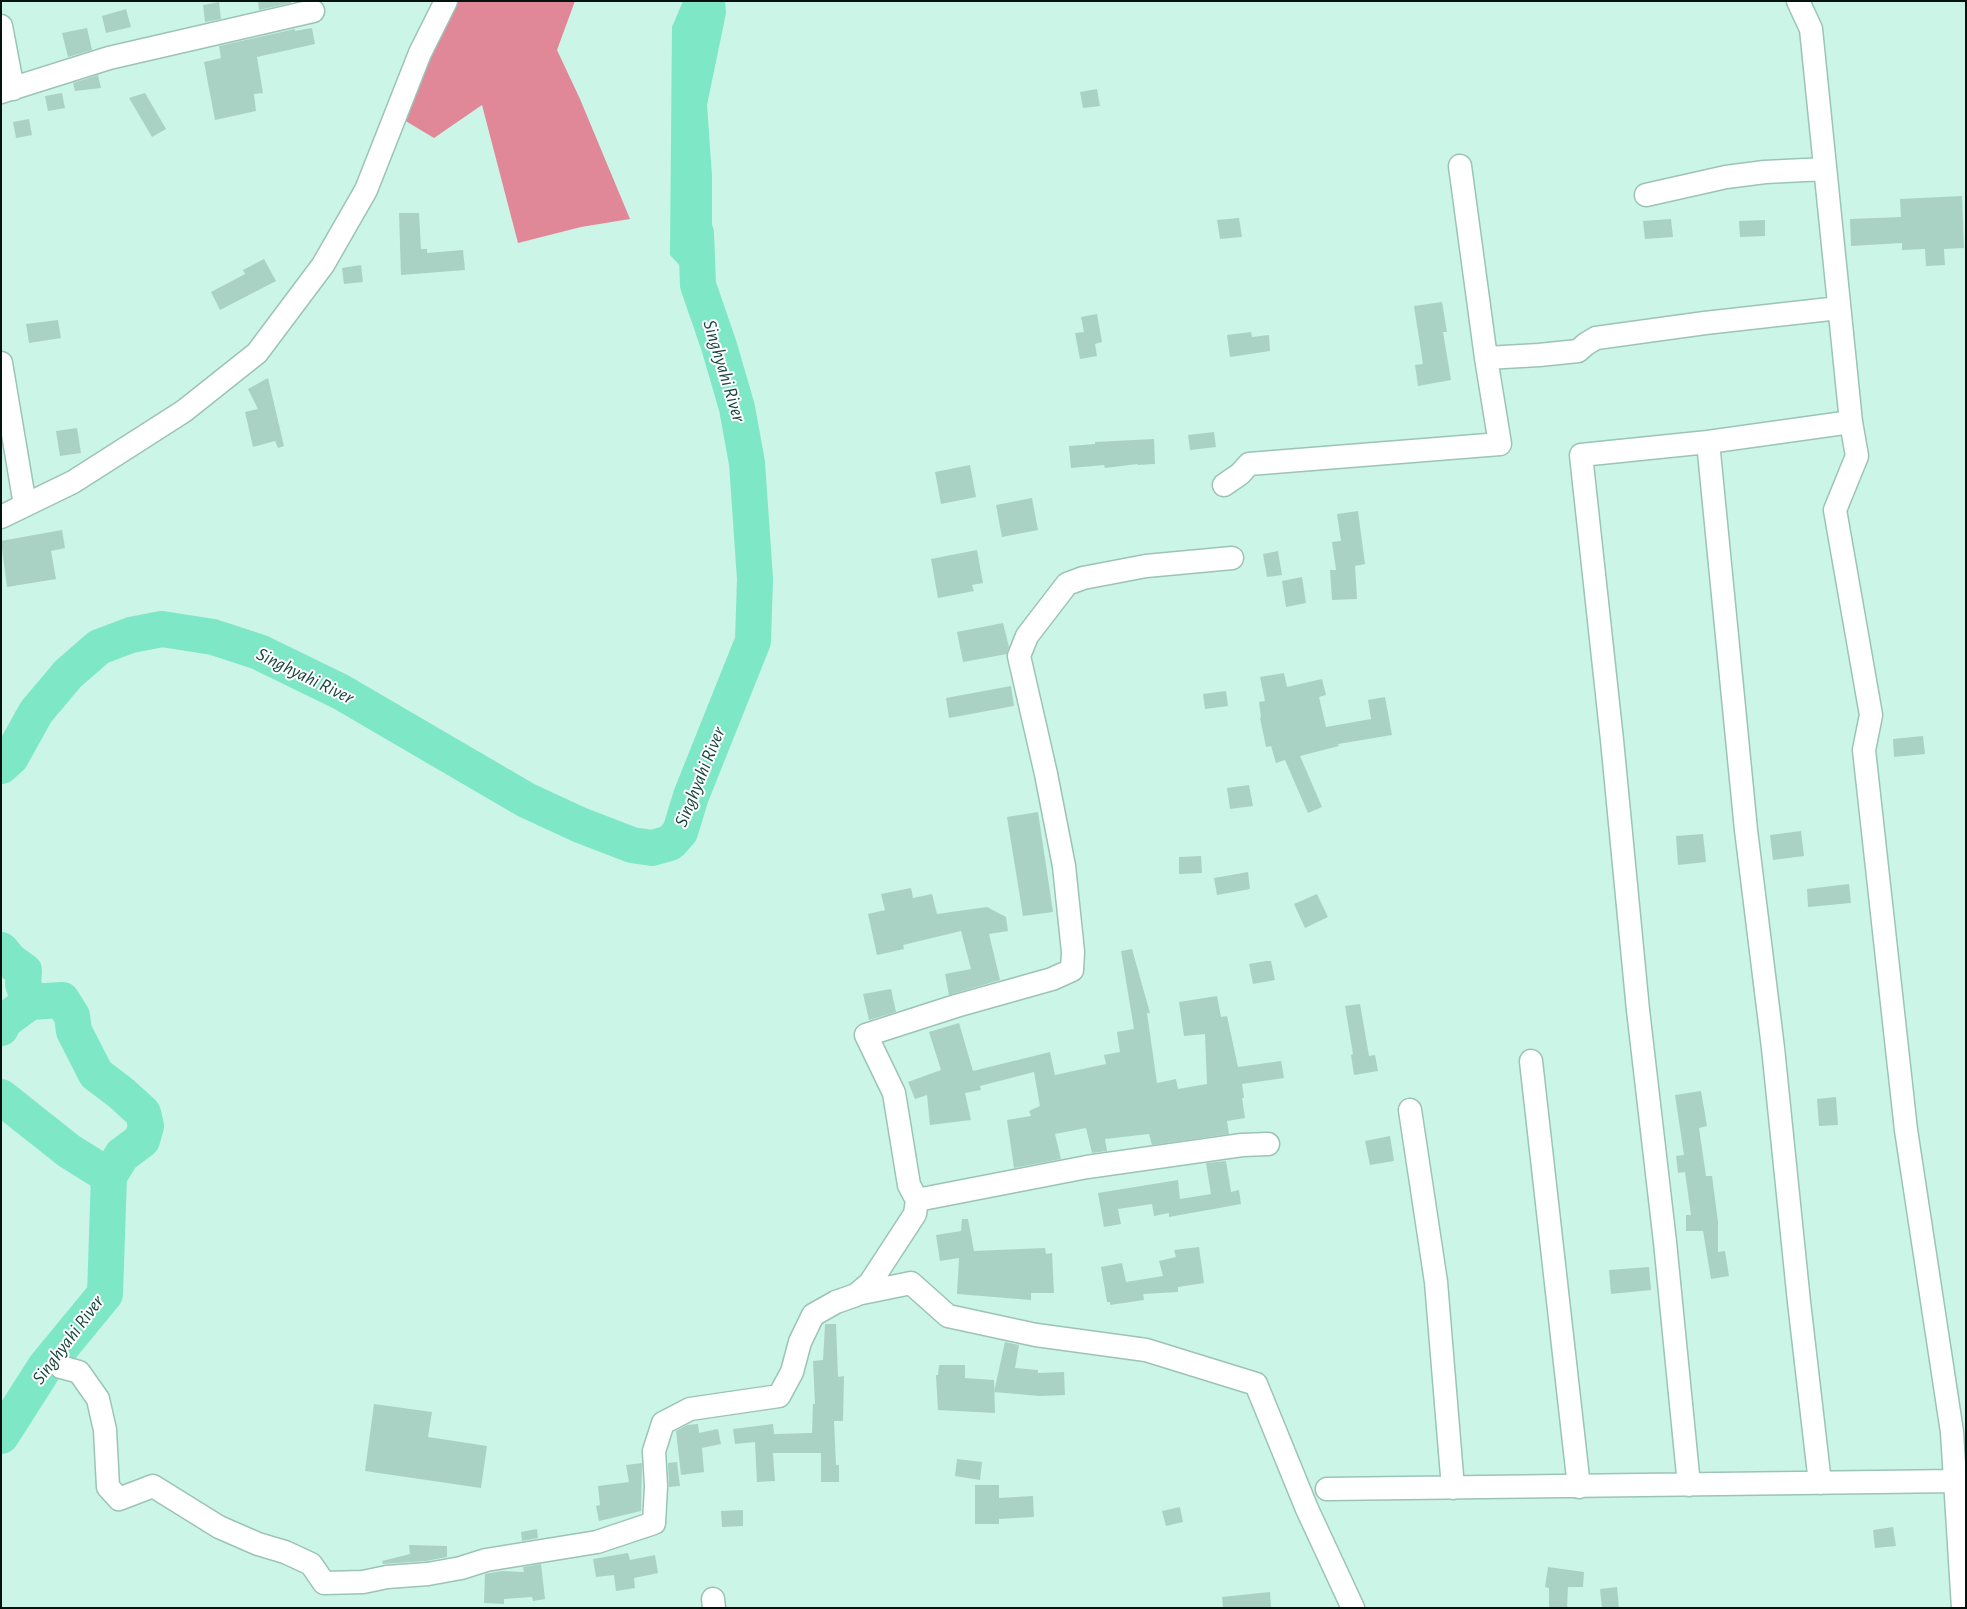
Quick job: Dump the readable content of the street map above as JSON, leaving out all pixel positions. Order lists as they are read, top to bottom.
{
  "water": ["Singhyahi River"]
}
